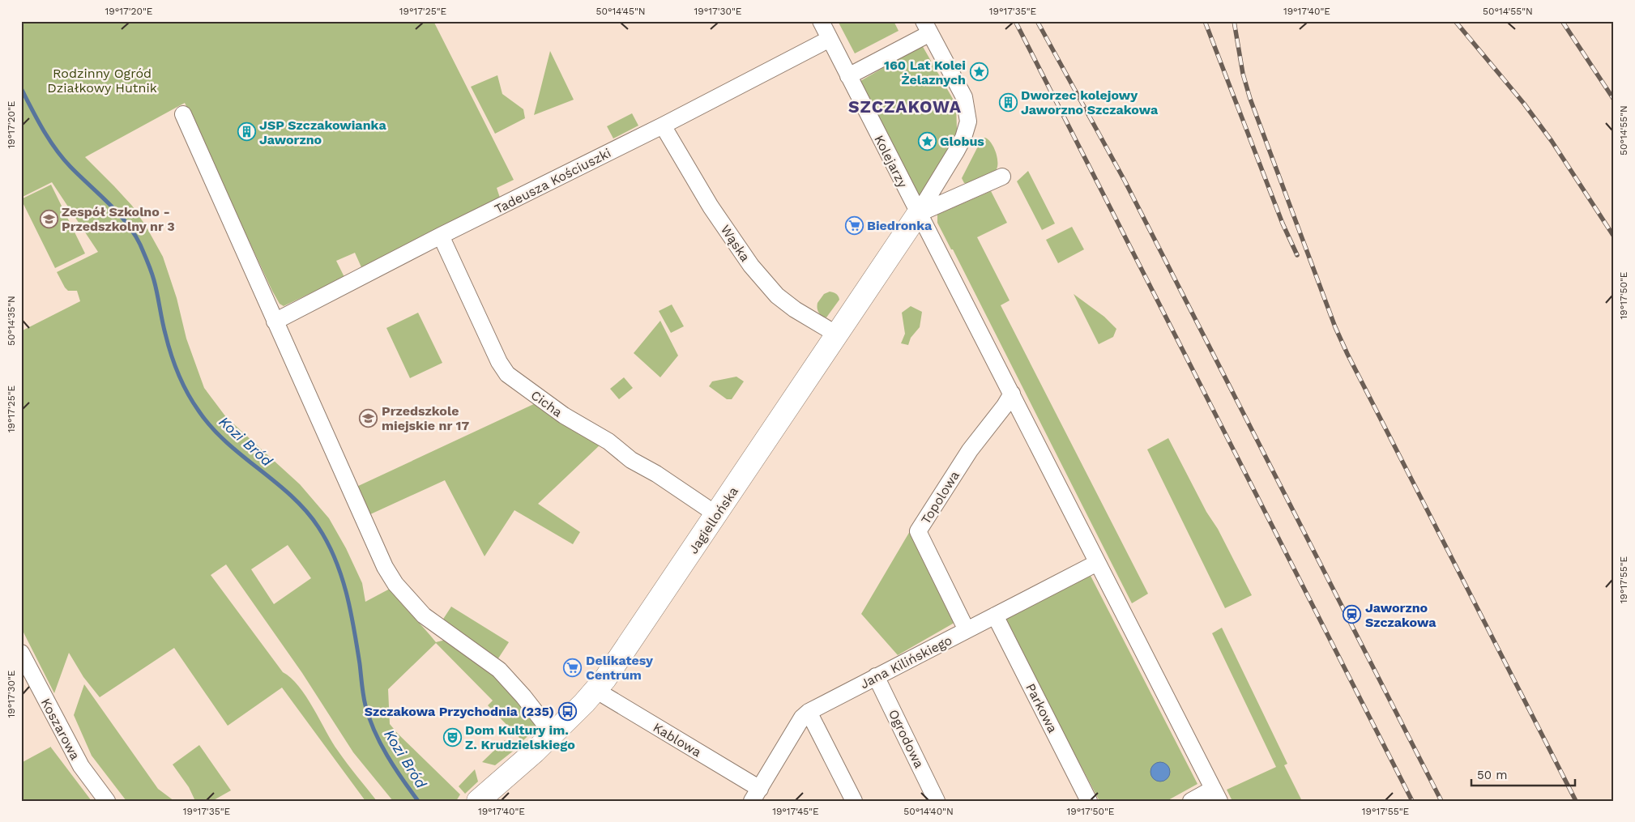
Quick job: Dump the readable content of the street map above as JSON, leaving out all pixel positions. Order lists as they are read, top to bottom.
{
  "streets": {
    "street": [
      "Kolejarzy",
      "Tadeusza Kościuszki",
      "Wąska",
      "Cicha",
      "Topolowa",
      "Jagiellońska",
      "Jana Kilińskiego",
      "Parkowa",
      "Koszarowa",
      "Ogrodowa",
      "Kablowa"
    ]
  },
  "crossings": [
    ["Kolejarzy", "Tadeusza Kościuszki"],
    ["Kolejarzy", "Topolowa"],
    ["Kolejarzy", "Jagiellońska"],
    ["Kolejarzy", "Jana Kilińskiego"],
    ["Tadeusza Kościuszki", "Wąska"],
    ["Tadeusza Kościuszki", "Cicha"],
    ["Wąska", "Jagiellońska"],
    ["Cicha", "Jagiellońska"],
    ["Topolowa", "Jana Kilińskiego"],
    ["Jagiellońska", "Kablowa"],
    ["Jana Kilińskiego", "Parkowa"],
    ["Jana Kilińskiego", "Ogrodowa"],
    ["Jana Kilińskiego", "Kablowa"]
  ],
  "districts": ["SZCZAKOWA"],
  "water": ["Kozi Bród"],
  "parks": ["Rodzinny Ogród Działkowy Hutnik"],
  "places": {
    "place": ["160 Lat Kolei Żelaznych", "Globus"],
    "building": ["Dworzec kolejowy Jaworzno Szczakowa", "JSP Szczakowianka Jaworzno"],
    "school or university": ["Zespół Szkolno - Przedszkolny nr 3", "Przedszkole miejskie nr 17"],
    "supermarket": ["Biedronka", "Delikatesy Centrum"],
    "station": ["Jaworzno Szczakowa"],
    "bus stop": ["Szczakowa Przychodnia (235)"],
    "theatre": ["Dom Kultury im. Z. Krudzielskiego"]
  },
  "scale_bar": "50 m",
  "coordinates": [
    "19°17'20\"E",
    "19°17'25\"E",
    "50°14'45\"N",
    "19°17'30\"E",
    "19°17'35\"E",
    "19°17'40\"E",
    "50°14'55\"N",
    "19°17'50\"E",
    "50°14'35\"N",
    "19°17'55\"E",
    "19°17'45\"E",
    "50°14'40\"N"
  ]
}
